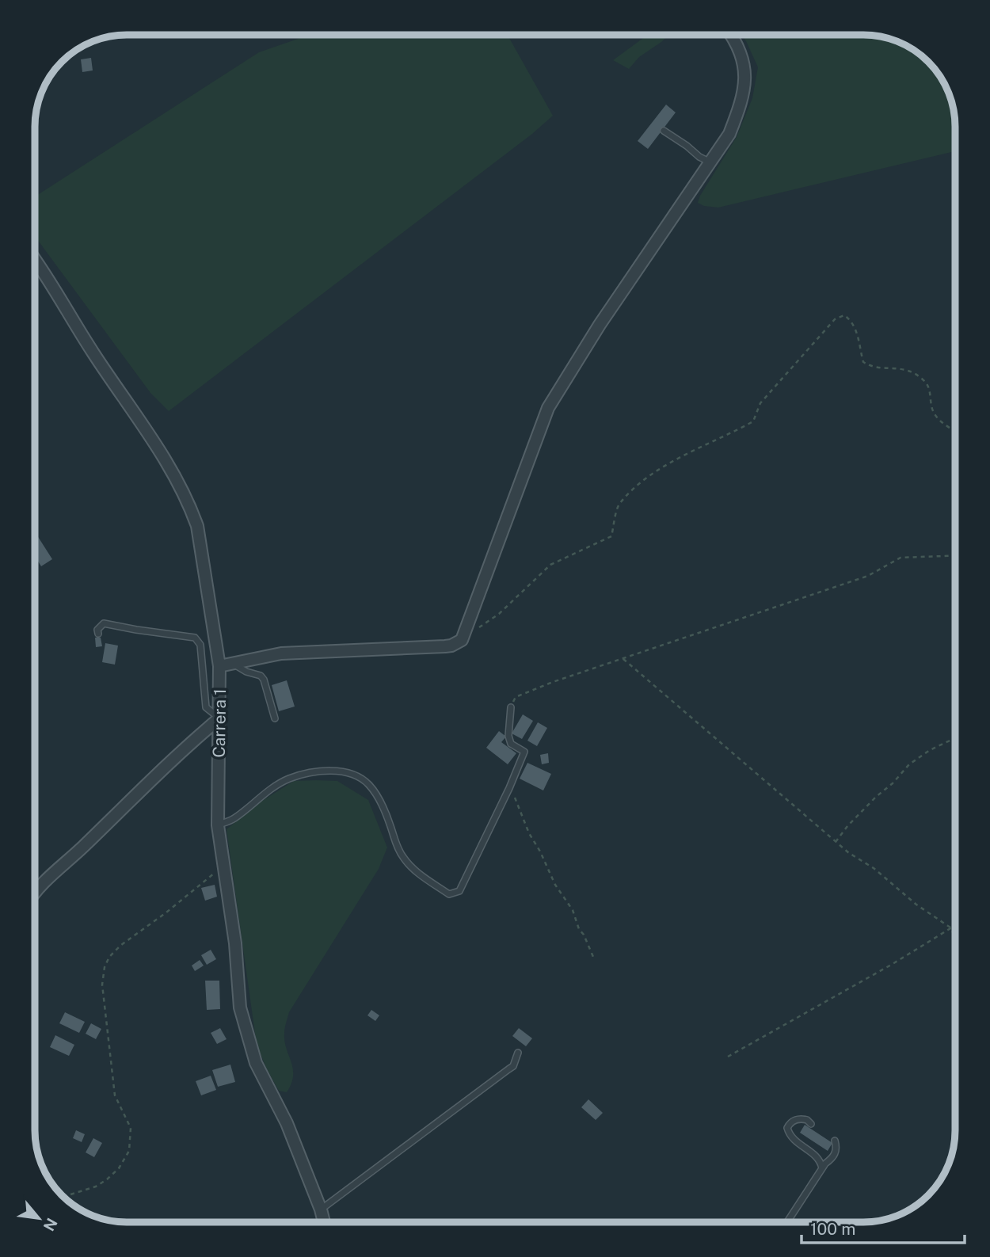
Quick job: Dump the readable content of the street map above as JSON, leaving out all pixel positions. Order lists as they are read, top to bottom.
{
  "streets": {
    "street": ["Carrera 1"]
  },
  "scale_bar": "100 m",
  "north": "bottom right"
}
